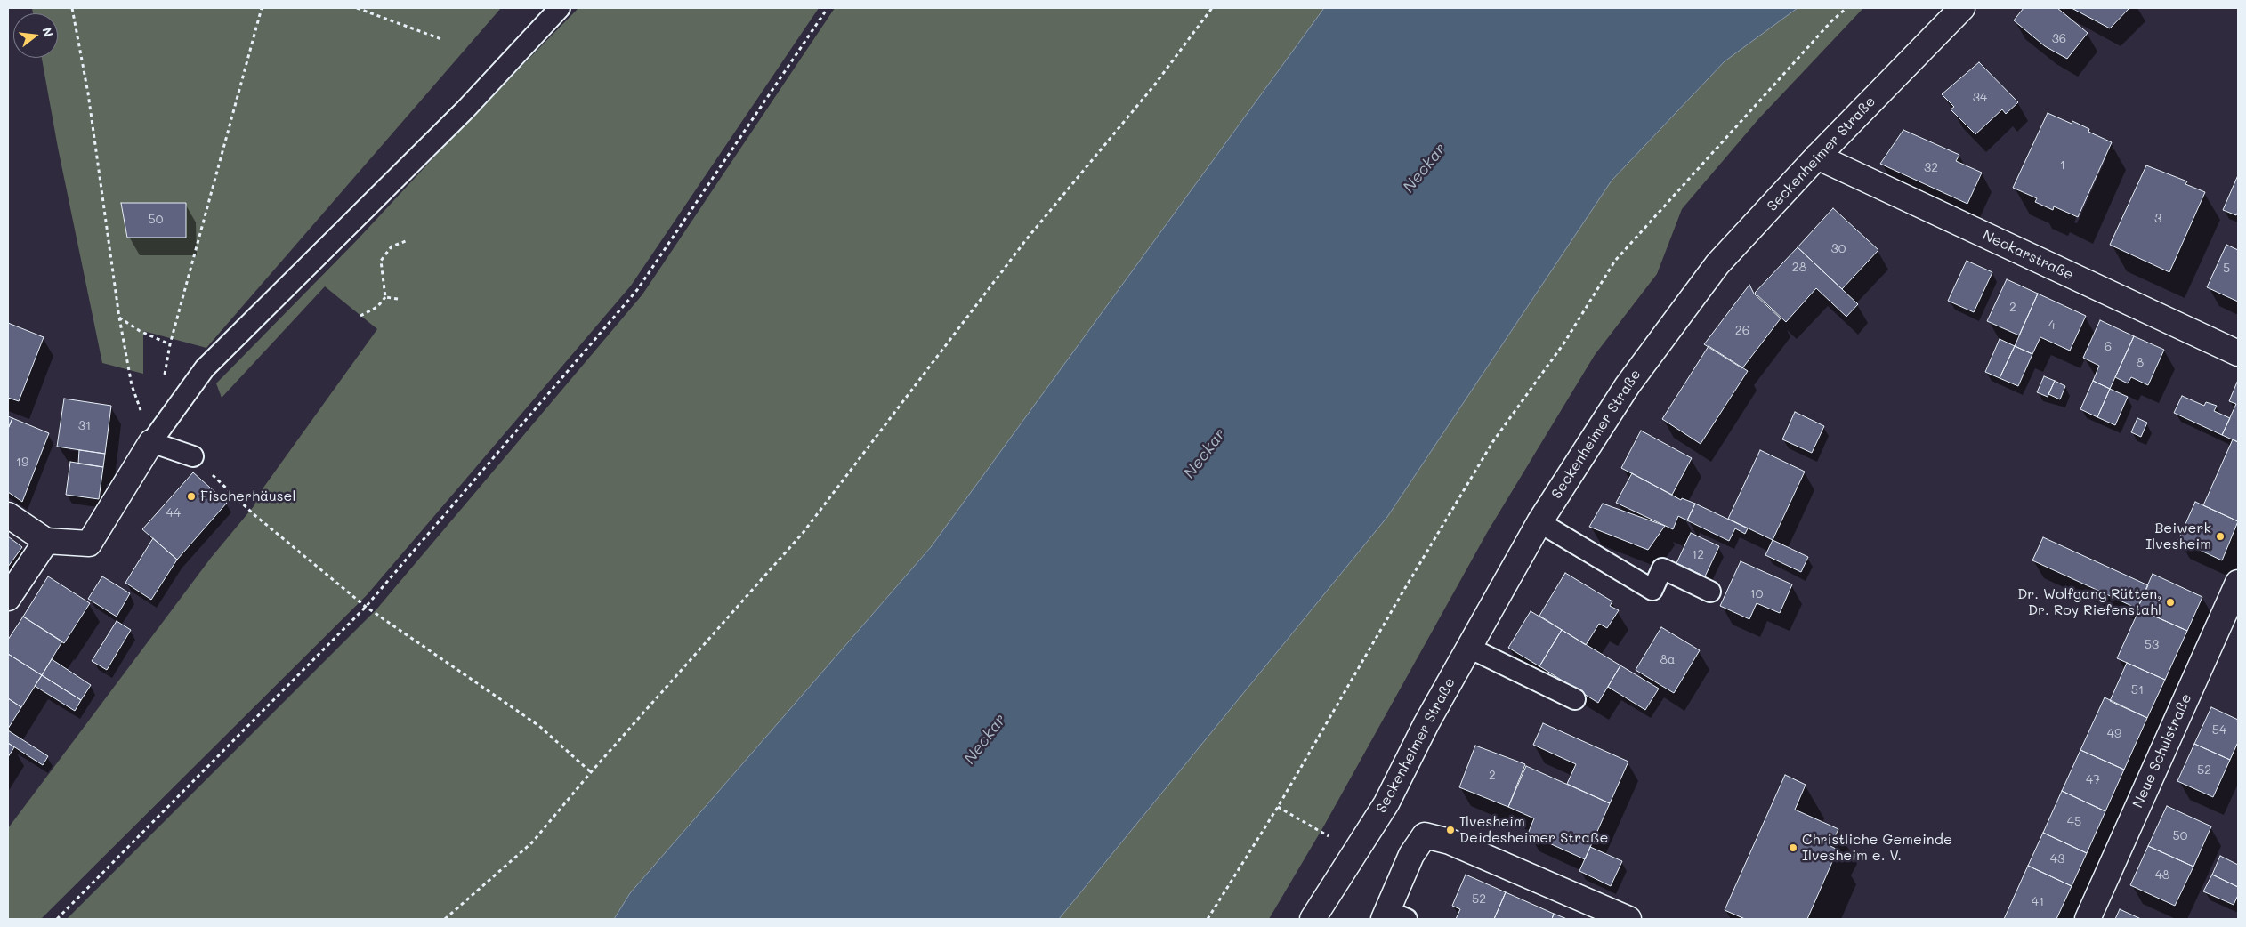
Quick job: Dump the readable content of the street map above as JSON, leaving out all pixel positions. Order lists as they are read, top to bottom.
{
  "streets": {
    "street": ["Seckenheimer Straße", "Neckarstraße", "Neue Schulstraße"]
  },
  "crossings": [
    ["Seckenheimer Straße", "Neckarstraße"]
  ],
  "water": ["Neckar"],
  "places": [
    "Fischerhäusel",
    "Beiwerk Ilvesheim",
    "Dr. Wolfgang Rütten, Dr. Roy Riefenstahl",
    "Ilvesheim Deidesheimer Straße",
    "Christliche Gemeinde Ilvesheim e. V."
  ],
  "house_numbers": [
    "36",
    "34",
    "1",
    "32",
    "3",
    "50",
    "30",
    "28",
    "5",
    "2",
    "4",
    "26",
    "6",
    "8",
    "31",
    "19",
    "44",
    "12",
    "10",
    "53",
    "8a",
    "51",
    "54",
    "49",
    "52",
    "2",
    "47",
    "45",
    "50",
    "43",
    "48",
    "52",
    "41"
  ],
  "north": "right"
}
